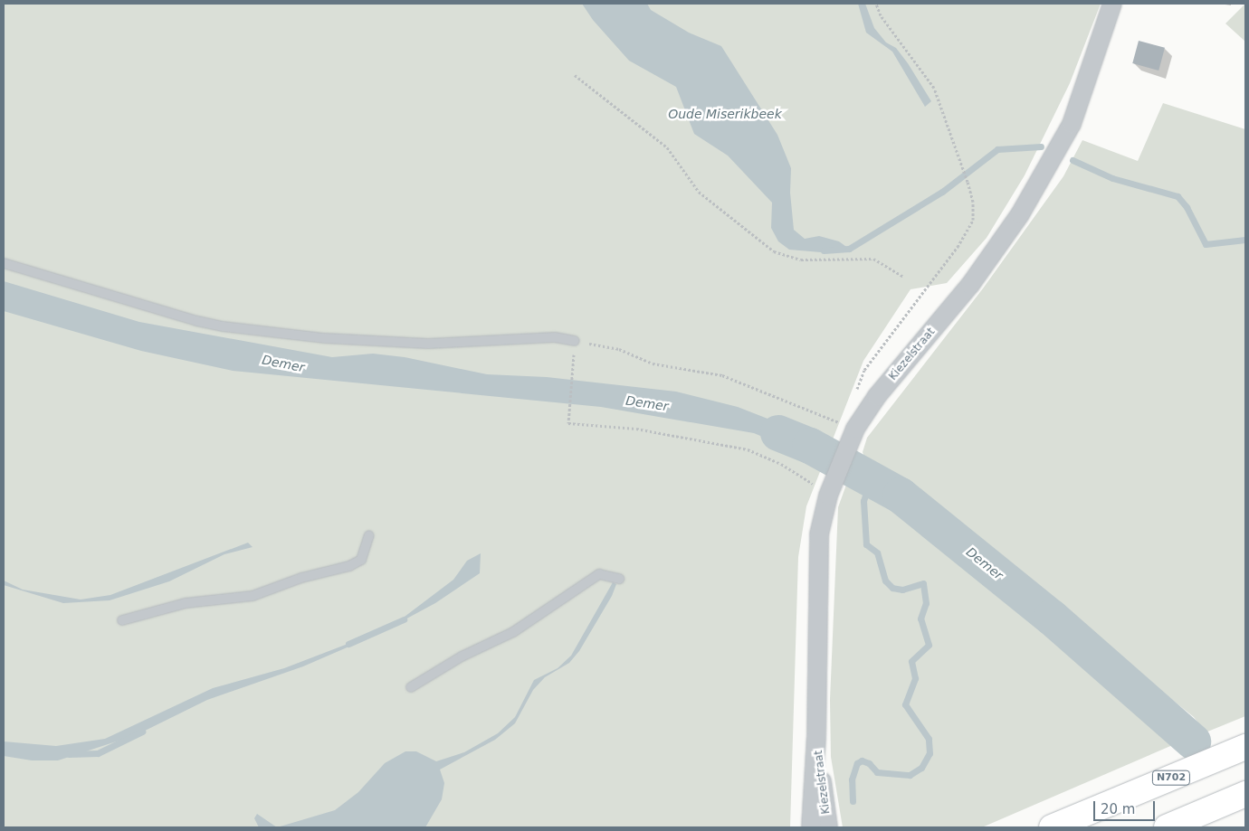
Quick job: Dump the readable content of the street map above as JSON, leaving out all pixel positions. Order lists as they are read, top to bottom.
{
  "streets": {
    "highway": ["N702"],
    "street": ["Kiezelstraat"]
  },
  "water": ["Oude Miserikbeek", "Demer"],
  "scale_bar": "20 m"
}
